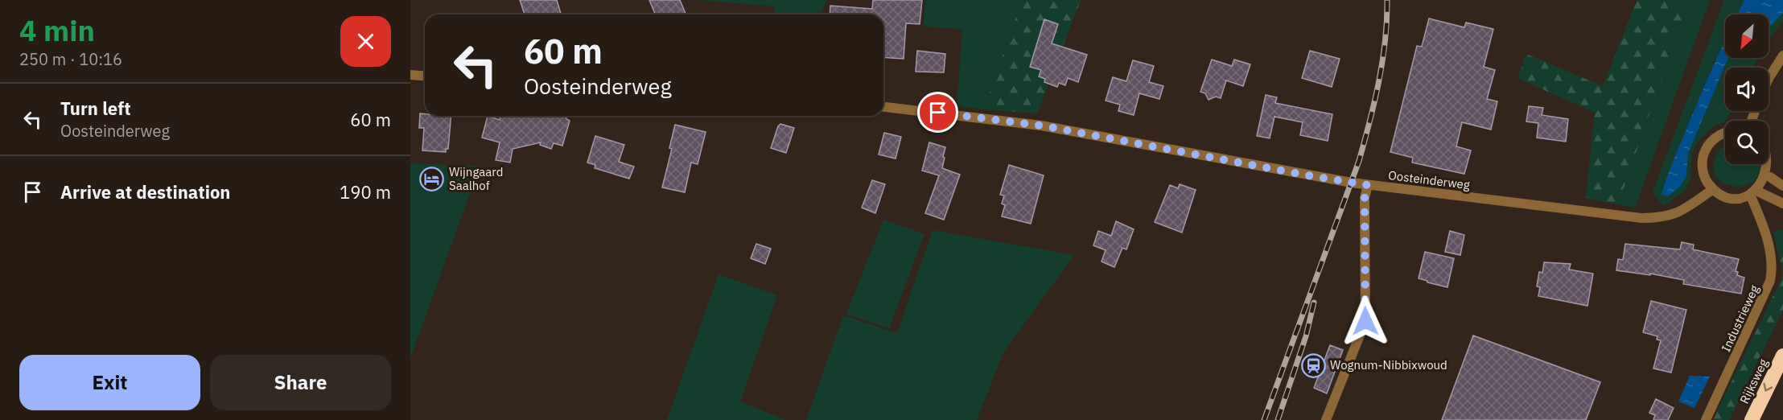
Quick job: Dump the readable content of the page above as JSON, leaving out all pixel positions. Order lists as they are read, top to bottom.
{
  "streets": {
    "highway": ["Rijksweg"],
    "street": ["Oosteinderweg", "Industrieweg"]
  },
  "one_way": ["Rijksweg"],
  "places": {
    "hotel": ["Wijngaard Saalhof"],
    "station": ["Wognum-Nibbixwoud"]
  },
  "north": "bottom left",
  "page": {
    "heading": ["4 min", "250 m · 10:16"],
    "turn": ["60 m", "Oosteinderweg"],
    "list": [
      {
        "name": "Turn left",
        "note": "Oosteinderweg",
        "value": "60 m"
      },
      {
        "name": "Arrive at destination",
        "value": "190 m"
      }
    ],
    "buttons": ["Exit", "Share"]
  }
}
